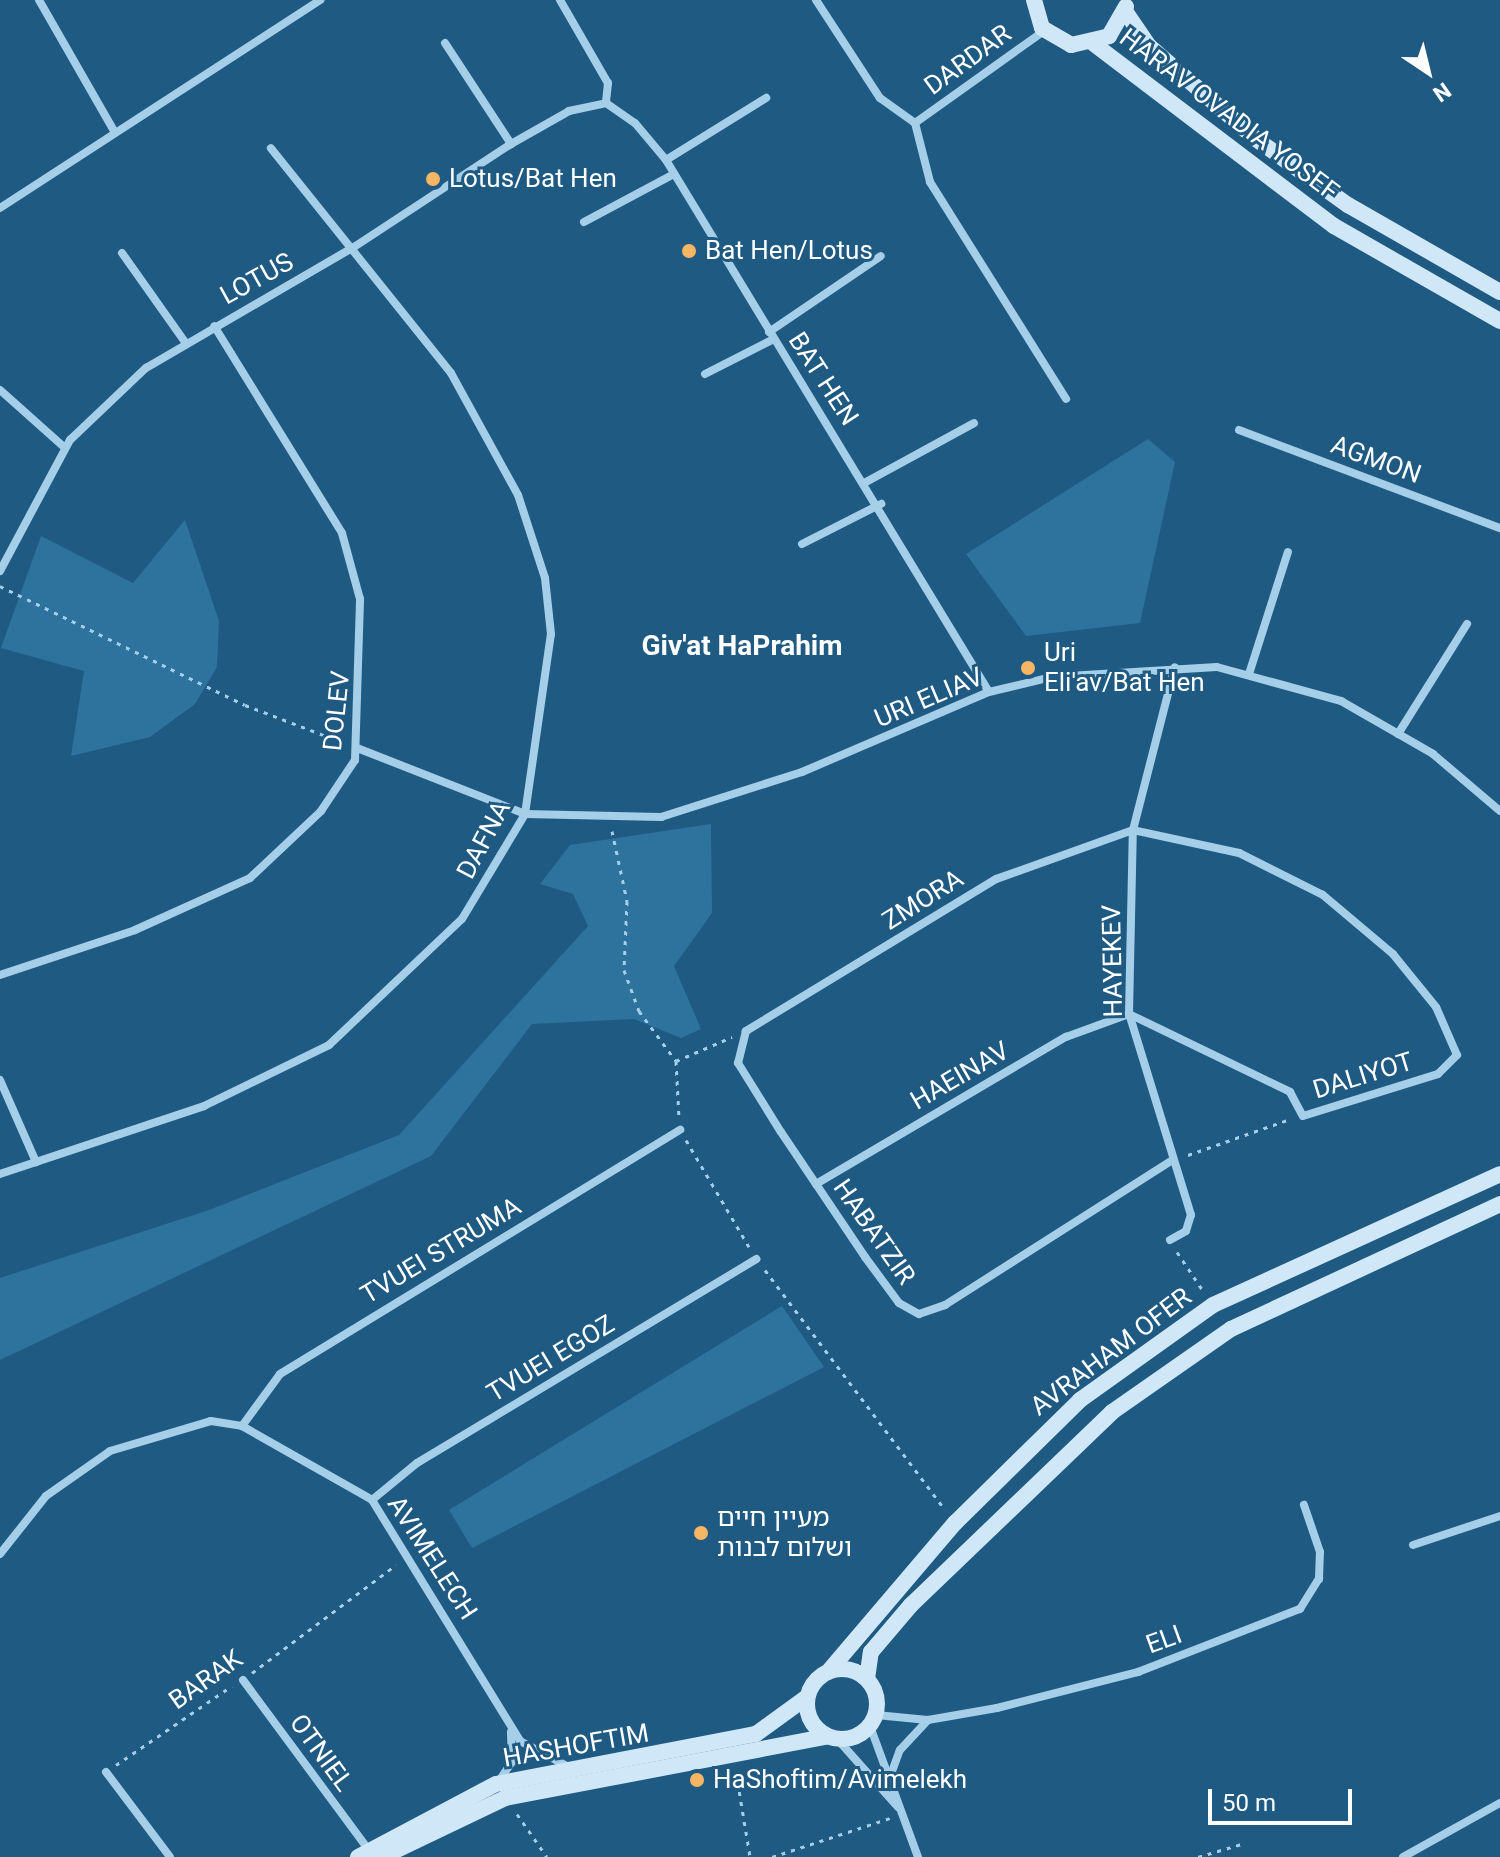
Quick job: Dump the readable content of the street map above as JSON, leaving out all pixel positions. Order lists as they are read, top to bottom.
{
  "streets": {
    "street": [
      "DARDAR",
      "HARAV OVADIA YOSEF",
      "LOTUS",
      "BAT HEN",
      "AGMON",
      "URI ELIAV",
      "DOLEV",
      "DAFNA",
      "ZMORA",
      "HAYEKEV",
      "HAEINAV",
      "DALIYOT",
      "HABATZIR",
      "TVUEI STRUMA",
      "AVRAHAM OFER",
      "TVUEI EGOZ",
      "AVIMELECH",
      "ELI",
      "HASHOFTIM",
      "OTNIEL"
    ],
    "path": ["BARAK"]
  },
  "crossings": [
    ["LOTUS", "BAT HEN"],
    ["LOTUS", "DOLEV"],
    ["LOTUS", "DAFNA"],
    ["BAT HEN", "URI ELIAV"],
    ["URI ELIAV", "DOLEV"],
    ["URI ELIAV", "DAFNA"],
    ["URI ELIAV", "HAYEKEV"],
    ["ZMORA", "HAYEKEV"],
    ["ZMORA", "DALIYOT"],
    ["ZMORA", "HABATZIR"],
    ["HAYEKEV", "HAEINAV"],
    ["HAYEKEV", "DALIYOT"],
    ["HAYEKEV", "HABATZIR"],
    ["HAEINAV", "DALIYOT"],
    ["HAEINAV", "HABATZIR"],
    ["TVUEI STRUMA", "AVIMELECH"],
    ["AVRAHAM OFER", "ELI"],
    ["AVRAHAM OFER", "HASHOFTIM"],
    ["TVUEI EGOZ", "AVIMELECH"],
    ["AVIMELECH", "BARAK"],
    ["AVIMELECH", "HASHOFTIM"],
    ["ELI", "HASHOFTIM"],
    ["BARAK", "OTNIEL"],
    ["HASHOFTIM", "OTNIEL"]
  ],
  "districts": ["Giv'at HaPrahim"],
  "places": [
    "Lotus/Bat Hen",
    "Bat Hen/Lotus",
    "Uri Eli'av/Bat Hen",
    "מעיין חיים ושלום לבנות",
    "HaShoftim/Avimelekh"
  ],
  "scale_bar": "50 m",
  "north": "bottom right"
}
